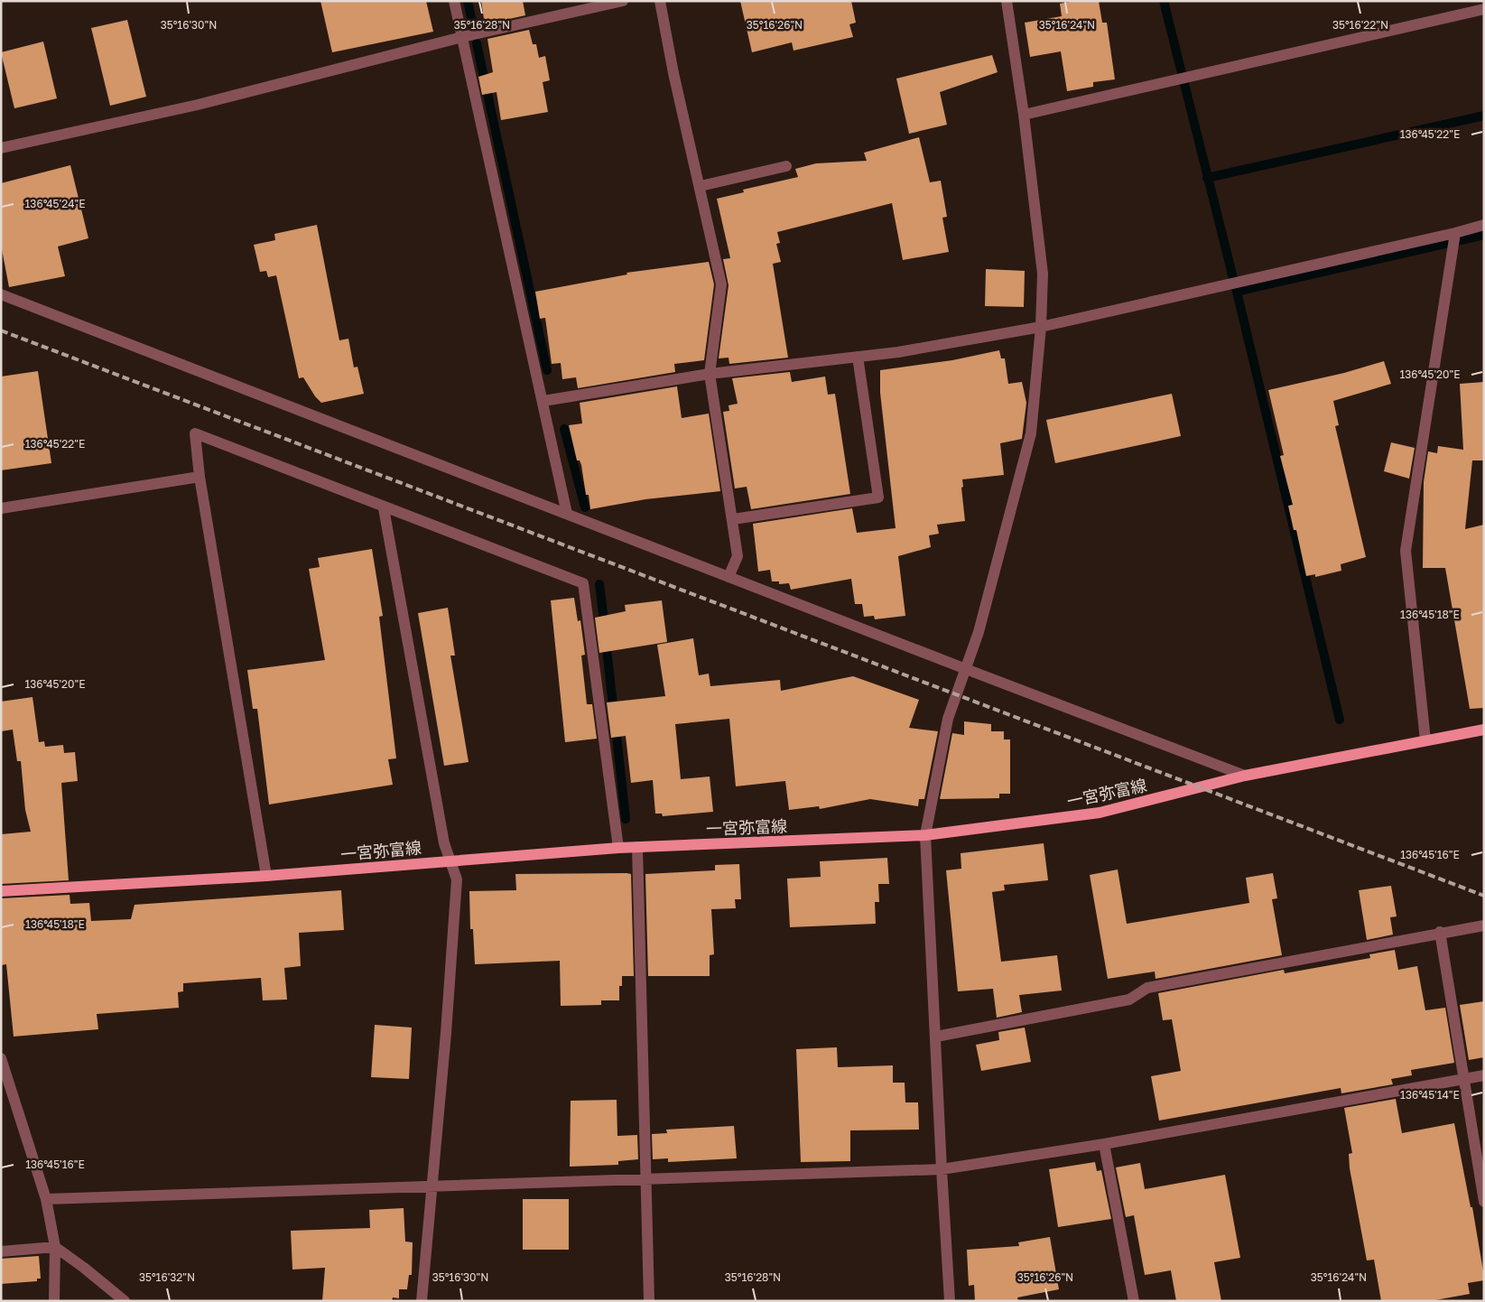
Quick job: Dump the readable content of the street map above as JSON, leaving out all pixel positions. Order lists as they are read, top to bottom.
{
  "streets": {
    "main road": ["一宮弥富線"]
  },
  "coordinates": [
    "35°16'30\"N",
    "35°16'28\"N",
    "35°16'26\"N",
    "35°16'24\"N",
    "35°16'22\"N",
    "136°45'22\"E",
    "136°45'24\"E",
    "136°45'20\"E",
    "136°45'18\"E",
    "136°45'16\"E",
    "136°45'14\"E",
    "35°16'32\"N"
  ]
}
